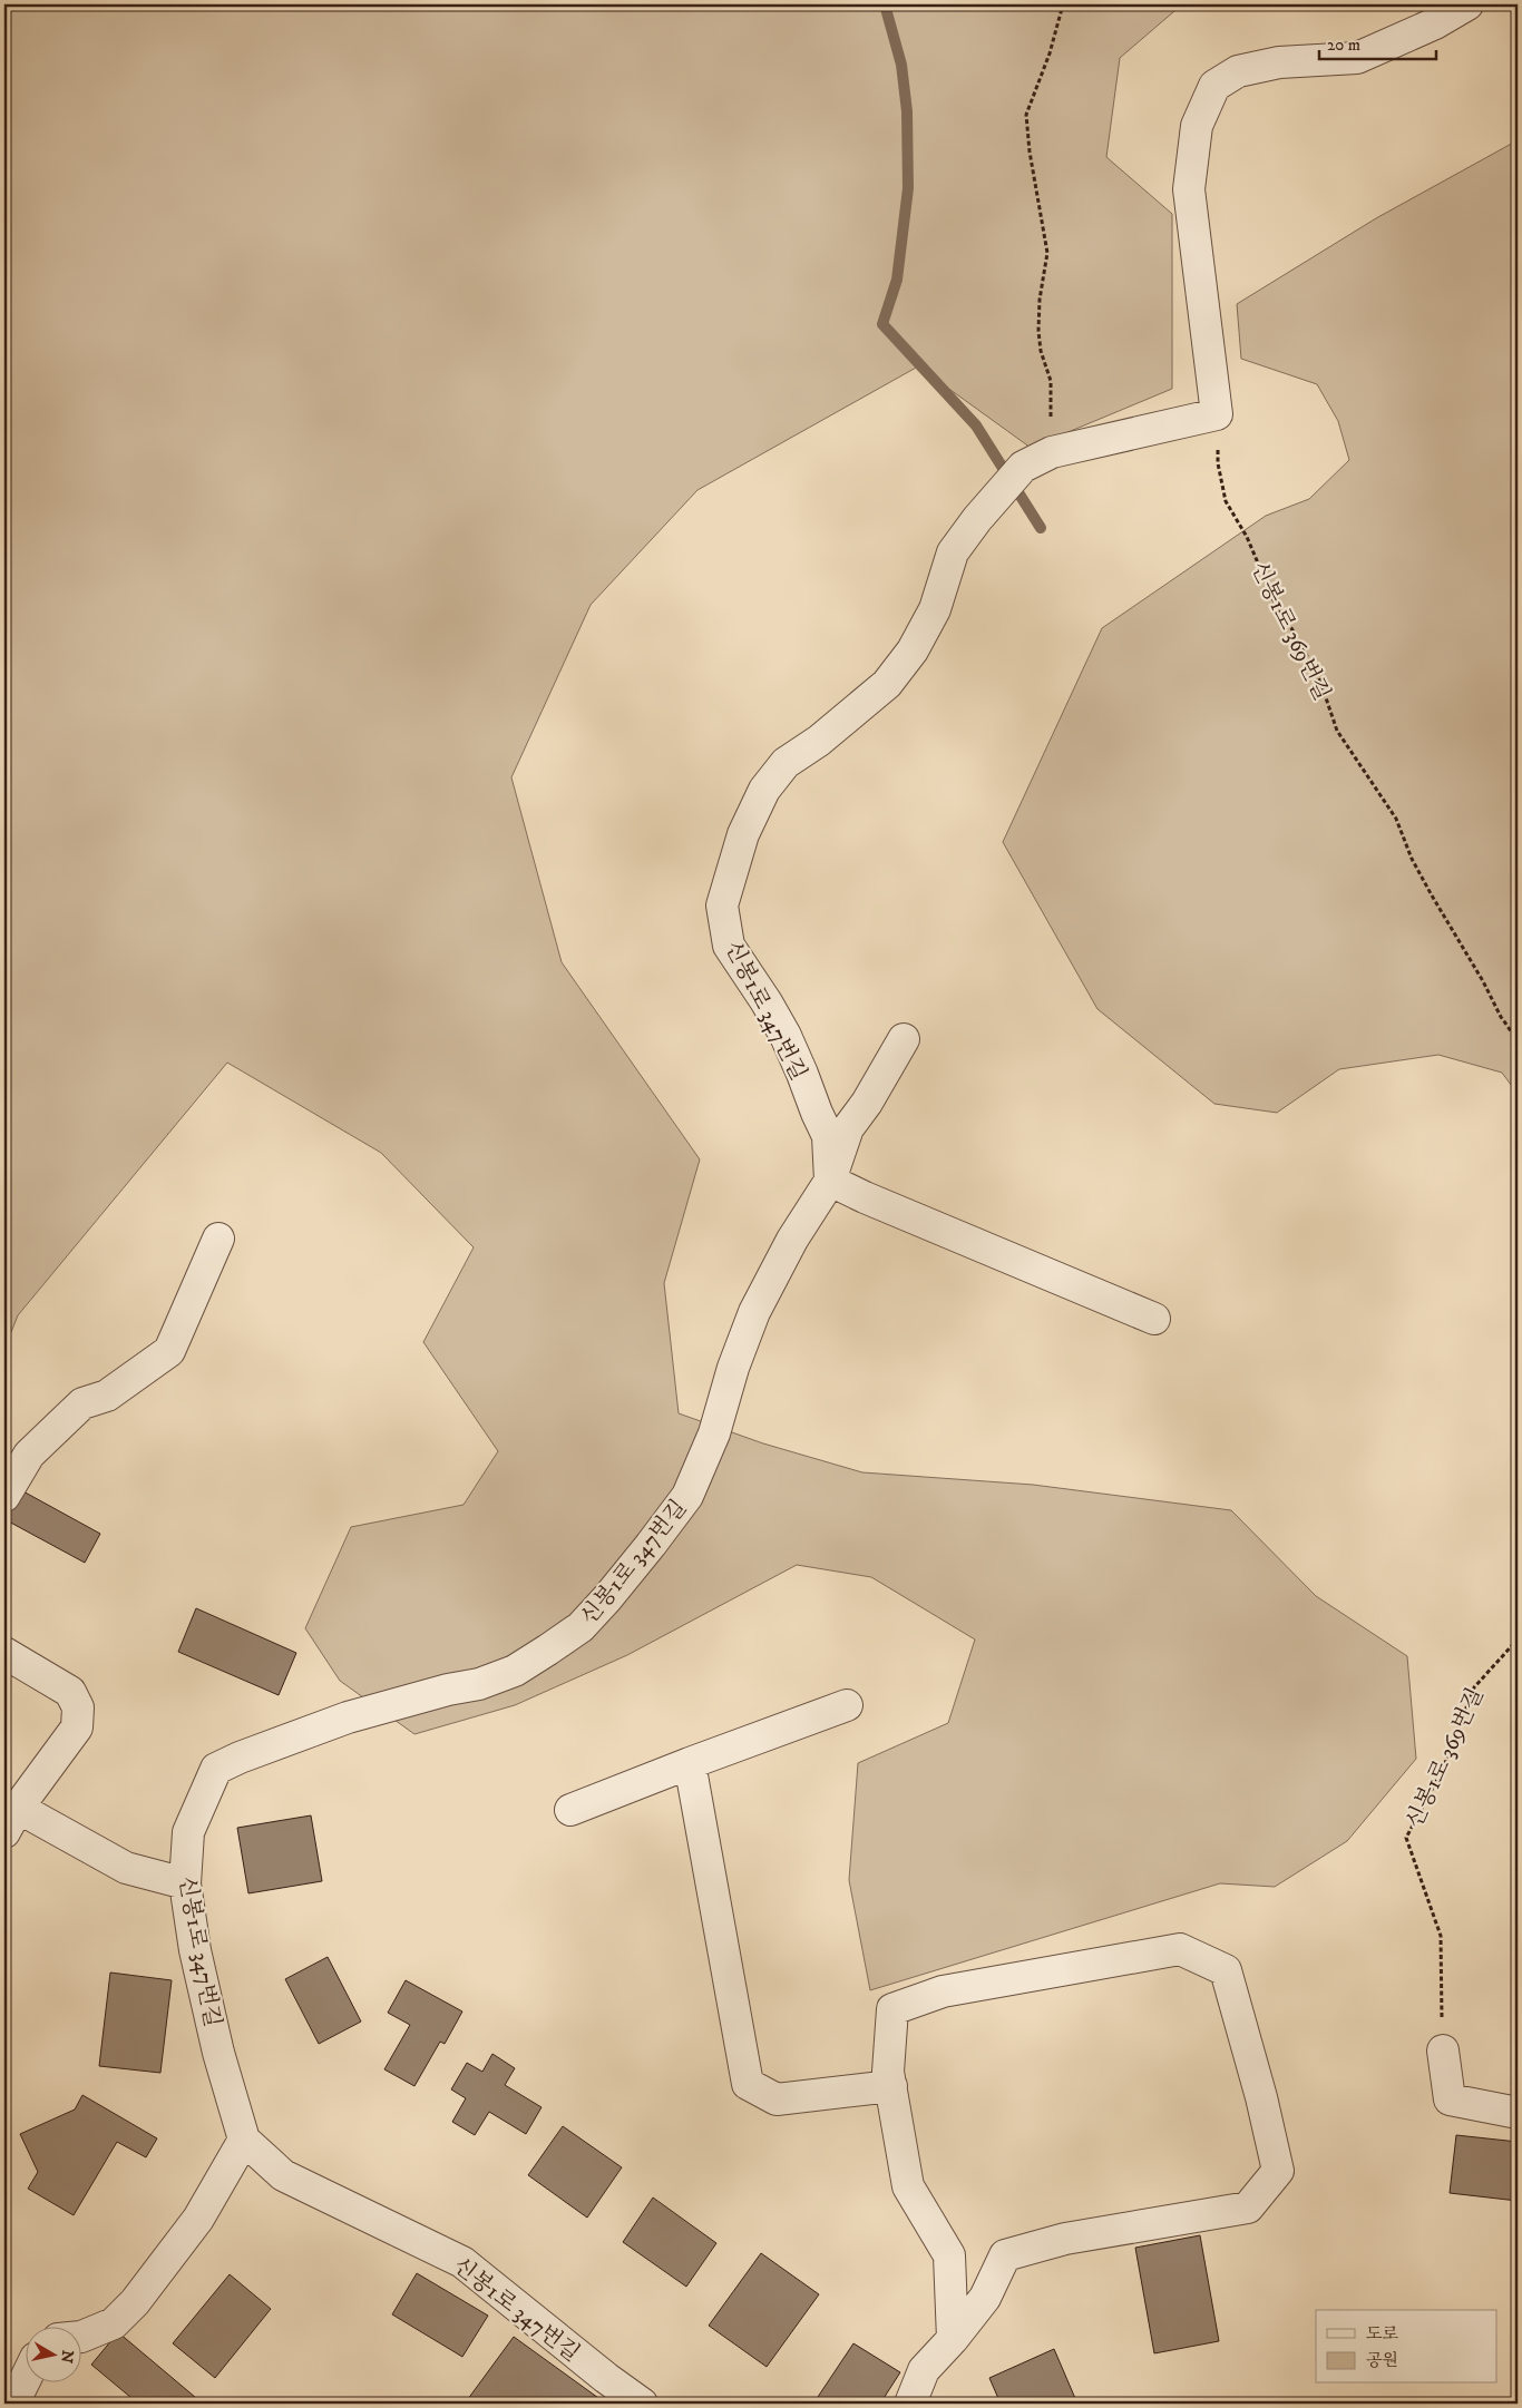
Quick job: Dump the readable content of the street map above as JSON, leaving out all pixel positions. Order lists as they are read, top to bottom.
{
  "streets": {
    "street": ["신봉1로 347번길"],
    "path": ["신봉1로 369번길"]
  },
  "legend": ["도로", "공원"],
  "scale_bar": "20 m",
  "north": "right"
}
